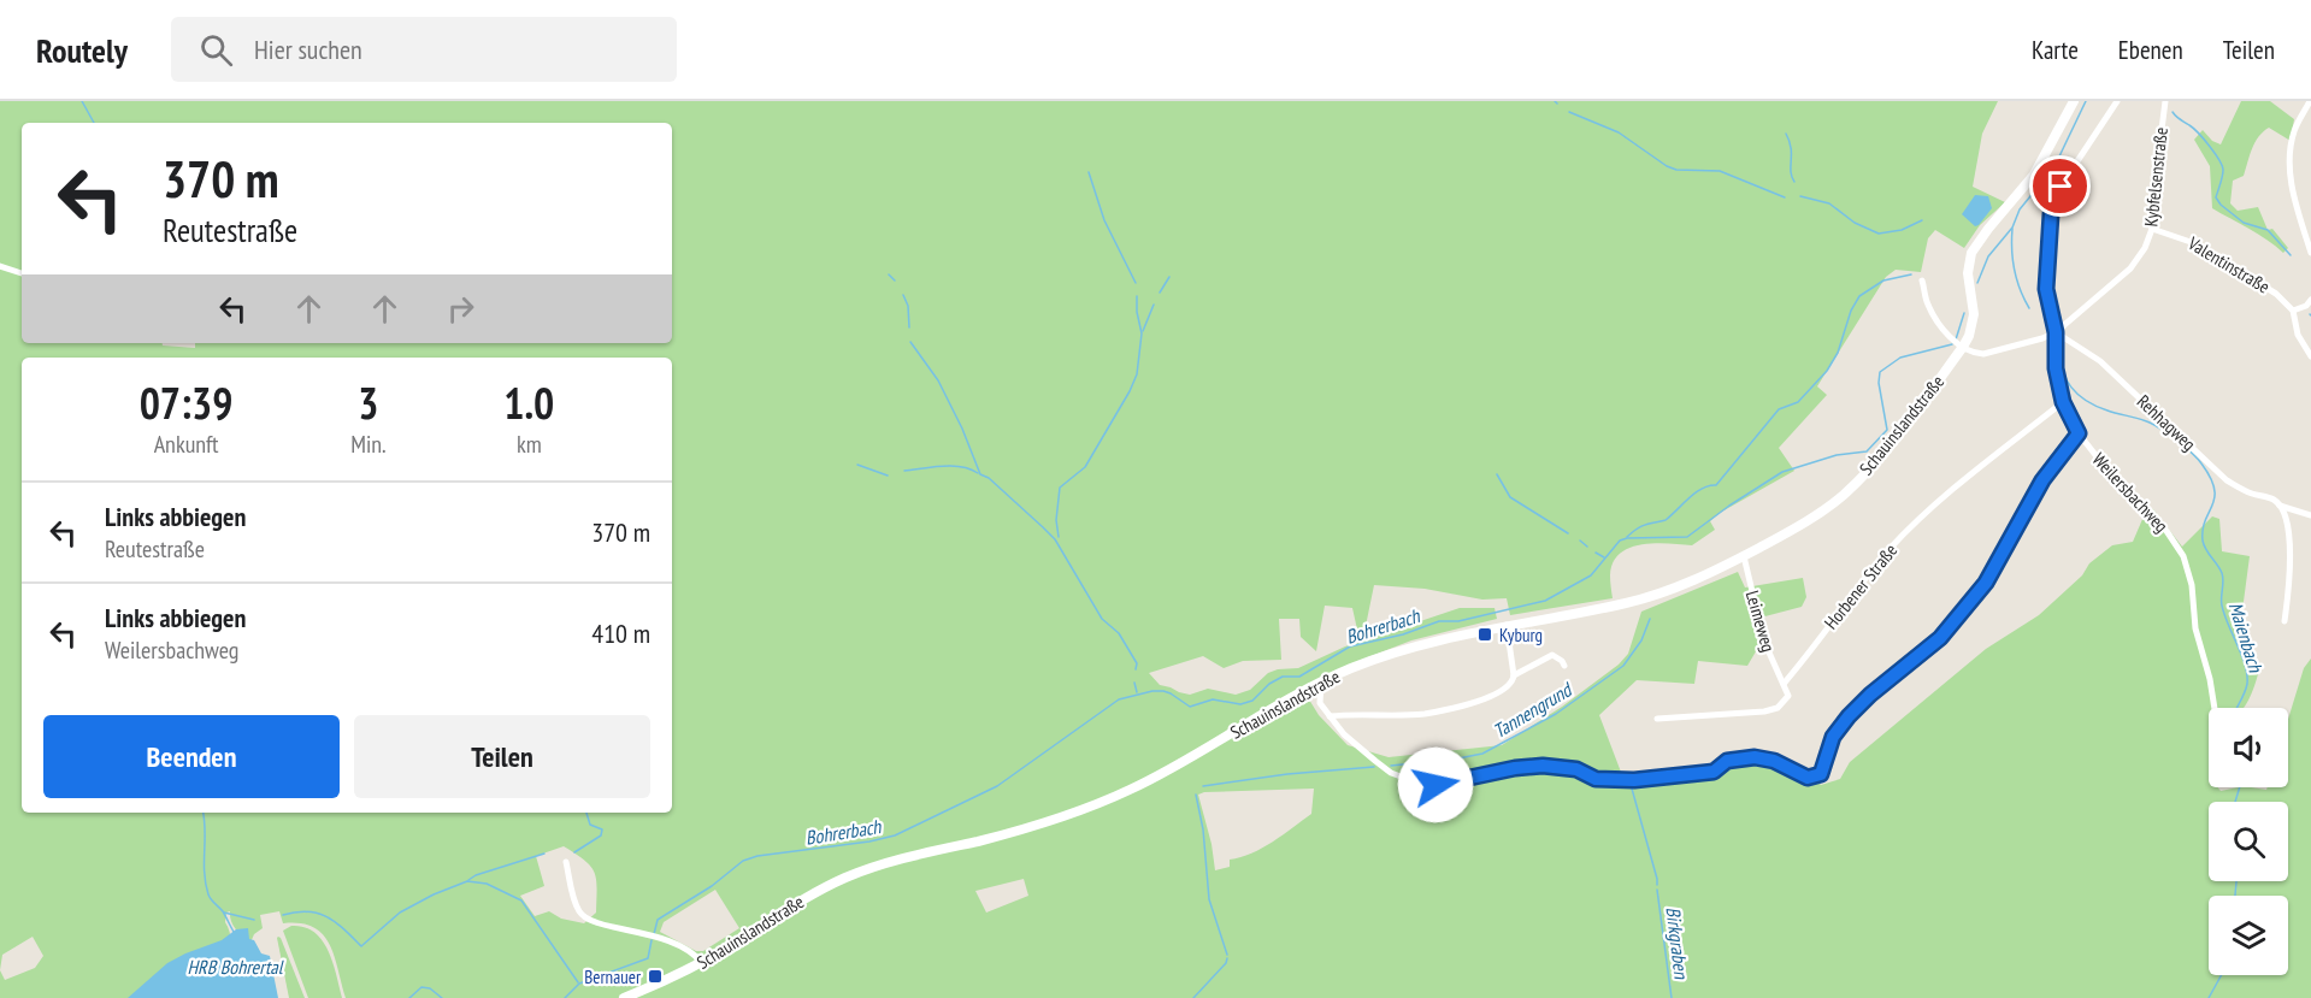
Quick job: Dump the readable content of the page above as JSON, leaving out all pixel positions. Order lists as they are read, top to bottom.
{
  "streets": {
    "main road": ["Schauinslandstraße"],
    "street": [
      "Kybfelsenstraße",
      "Valentinstraße",
      "Rehhagweg",
      "Weilersbachweg",
      "Horbener Straße",
      "Leimeweg"
    ]
  },
  "crossings": [
    ["Kybfelsenstraße", "Valentinstraße"],
    ["Kybfelsenstraße", "Rehhagweg"],
    ["Kybfelsenstraße", "Schauinslandstraße"],
    ["Kybfelsenstraße", "Weilersbachweg"],
    ["Rehhagweg", "Weilersbachweg"],
    ["Schauinslandstraße", "Leimeweg"],
    ["Weilersbachweg", "Horbener Straße"],
    ["Horbener Straße", "Leimeweg"]
  ],
  "water": [
    "Bohrerbach",
    "Maienbach",
    "Tannengrund",
    "Birkgraben",
    "HRB Bohrertal"
  ],
  "places": {
    "transit": ["Kyburg", "Bernauer"]
  },
  "page": {
    "header": "Routely",
    "search": "Hier suchen",
    "nav": ["Karte", "Ebenen", "Teilen"],
    "turn": ["370 m", "Reutestraße"],
    "eta": [
      "07:39",
      "Ankunft",
      "3",
      "Min.",
      "1.0",
      "km"
    ],
    "list": [
      {
        "name": "Links abbiegen",
        "note": "Reutestraße",
        "value": "370 m"
      },
      {
        "name": "Links abbiegen",
        "note": "Weilersbachweg",
        "value": "410 m"
      }
    ],
    "buttons": ["Beenden", "Teilen"]
  }
}
